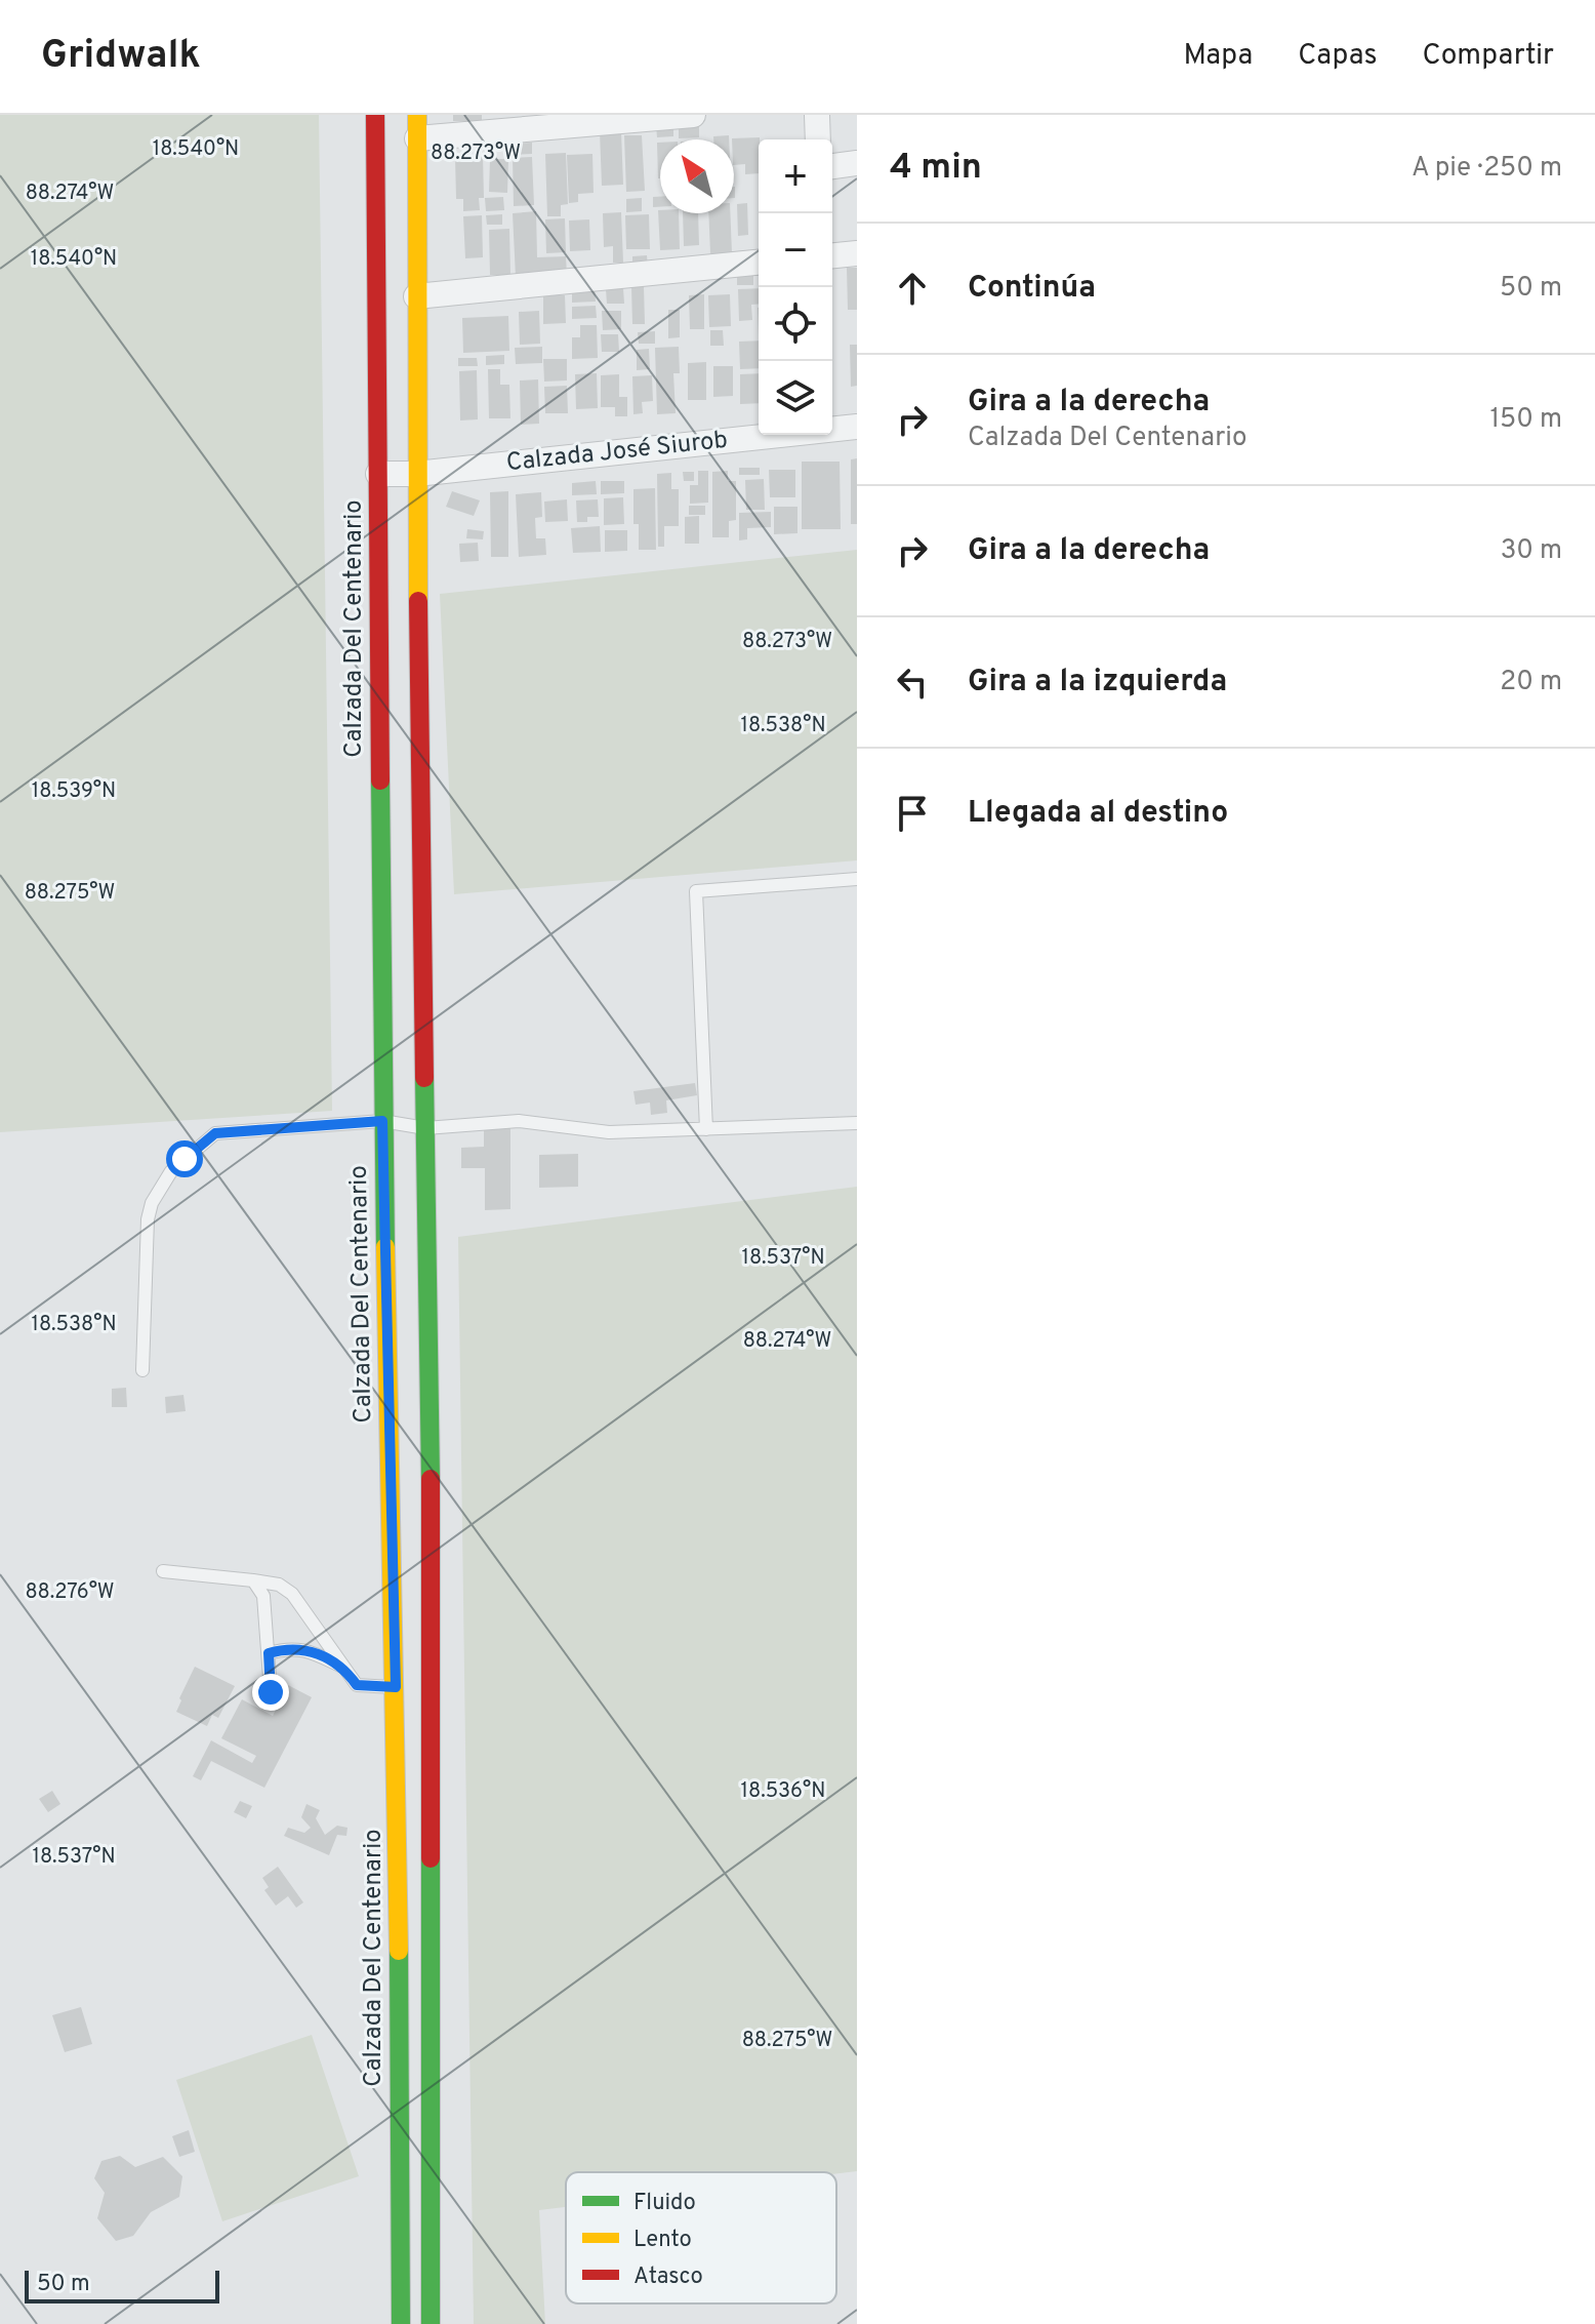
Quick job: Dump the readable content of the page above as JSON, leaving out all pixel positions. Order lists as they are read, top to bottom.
{
  "streets": {
    "main road": ["Calzada Del Centenario"],
    "street": ["Calzada José Siurob"]
  },
  "crossings": [
    ["Calzada José Siurob", "Calzada Del Centenario"]
  ],
  "legend": ["Fluido", "Lento", "Atasco"],
  "scale_bar": "50 m",
  "north": "top left",
  "page": {
    "header": "Gridwalk",
    "nav": ["Mapa", "Capas", "Compartir"],
    "heading": ["4 min", "A pie · 250 m"],
    "map_buttons": ["+", "−"],
    "list": [
      ["Continúa", "50 m"],
      ["Gira a la derecha", "Calzada Del Centenario", "150 m"],
      ["Gira a la derecha", "30 m"],
      ["Gira a la izquierda", "20 m"],
      "Llegada al destino"
    ],
    "scale": "50 m"
  },
  "coordinates": [
    "18.540°N",
    "88.273°W",
    "88.274°W",
    "18.538°N",
    "18.539°N",
    "88.275°W",
    "18.537°N",
    "88.276°W",
    "18.536°N"
  ]
}
